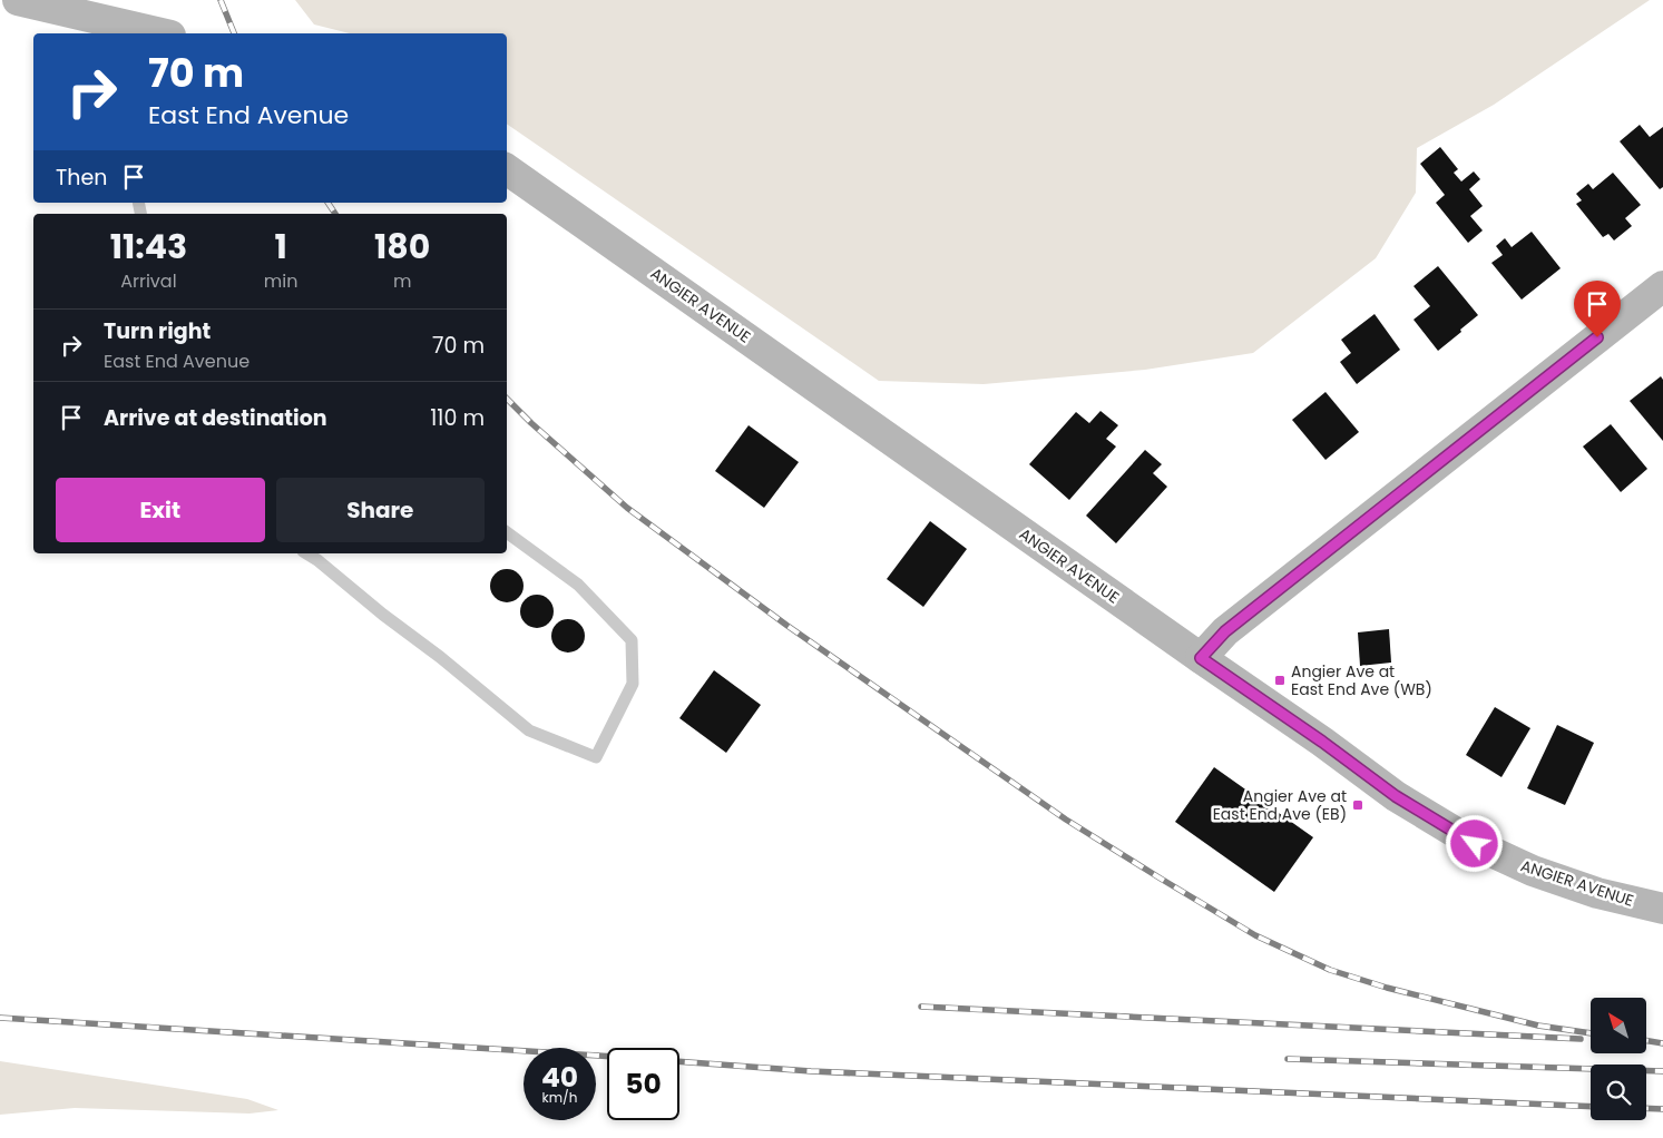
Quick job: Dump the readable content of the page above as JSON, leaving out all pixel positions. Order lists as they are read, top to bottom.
{
  "streets": {
    "main road": ["ANGIER AVENUE"]
  },
  "places": {
    "transit": ["Angier Ave at East End Ave (WB)", "Angier Ave at East End Ave (EB)"]
  },
  "north": "top left",
  "page": {
    "turn": ["70 m", "East End Avenue"],
    "then": "Then",
    "eta": [
      "11:43",
      "Arrival",
      "1",
      "min",
      "180",
      "m"
    ],
    "list": [
      {
        "name": "Turn right",
        "note": "East End Avenue",
        "value": "70 m"
      },
      {
        "name": "Arrive at destination",
        "value": "110 m"
      }
    ],
    "buttons": ["Exit", "Share"],
    "speed": "40 km/h",
    "limit": "50"
  }
}
